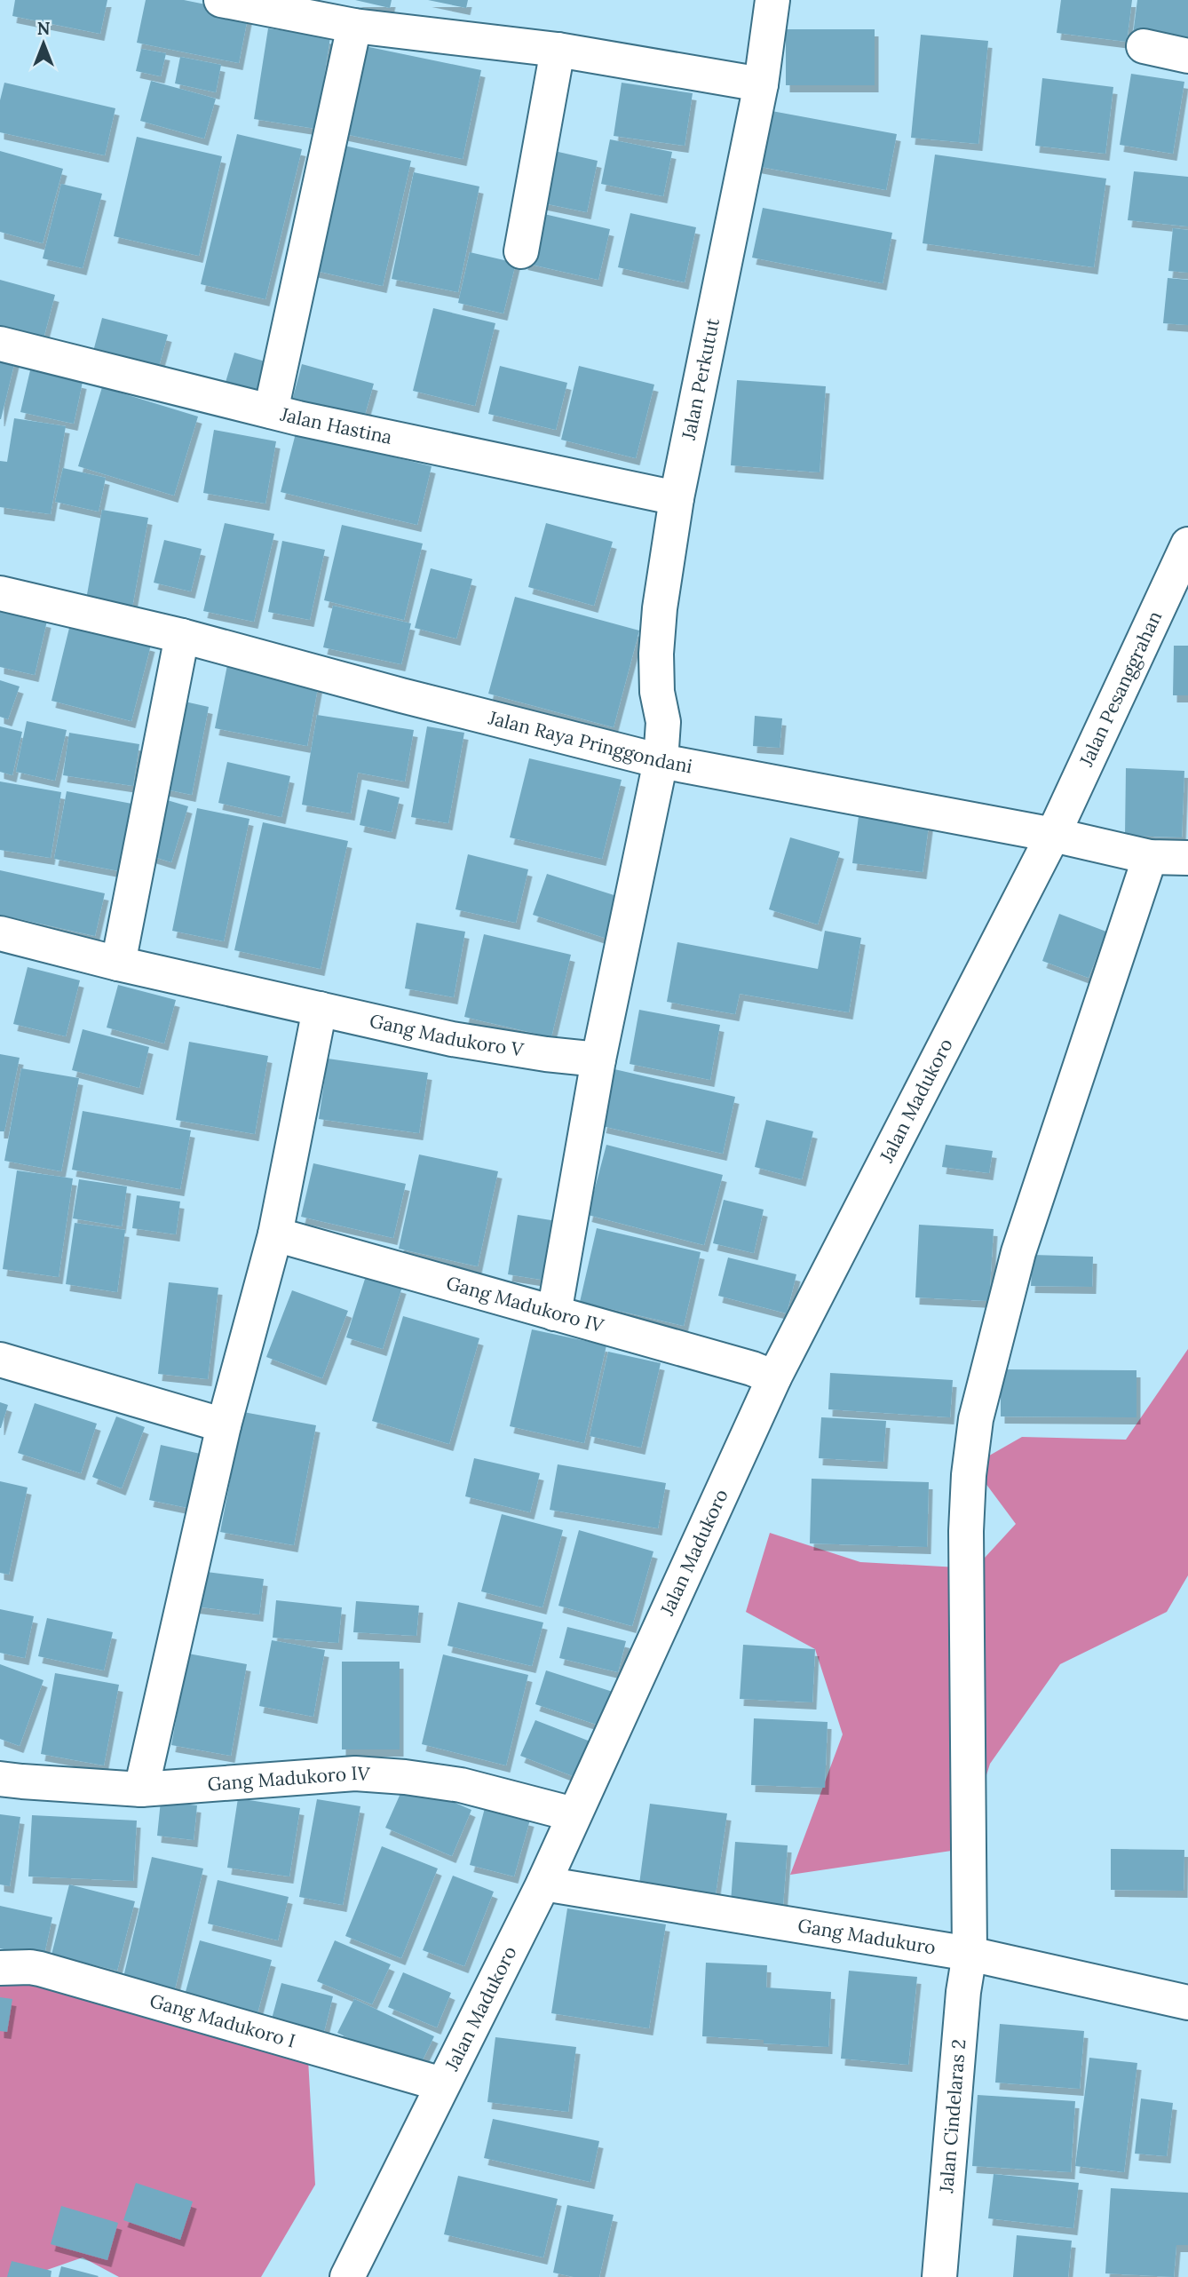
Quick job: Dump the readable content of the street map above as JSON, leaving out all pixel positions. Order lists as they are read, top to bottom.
{
  "streets": {
    "street": [
      "Jalan Perkutut",
      "Jalan Hastina",
      "Jalan Pesanggrahan",
      "Jalan Raya Pringgondani",
      "Gang Madukoro V",
      "Jalan Madukoro",
      "Gang Madukoro IV",
      "Gang Madukuro",
      "Gang Madukoro I",
      "Jalan Cindelaras 2"
    ]
  },
  "crossings": [
    ["Jalan Perkutut", "Jalan Hastina"],
    ["Jalan Perkutut", "Jalan Raya Pringgondani"],
    ["Jalan Pesanggrahan", "Jalan Raya Pringgondani"],
    ["Jalan Pesanggrahan", "Jalan Madukoro"],
    ["Jalan Raya Pringgondani", "Jalan Madukoro"],
    ["Jalan Raya Pringgondani", "Jalan Cindelaras 2"],
    ["Jalan Madukoro", "Gang Madukoro IV"],
    ["Jalan Madukoro", "Gang Madukuro"],
    ["Jalan Madukoro", "Gang Madukoro I"],
    ["Gang Madukuro", "Jalan Cindelaras 2"]
  ],
  "north": "top"
}
